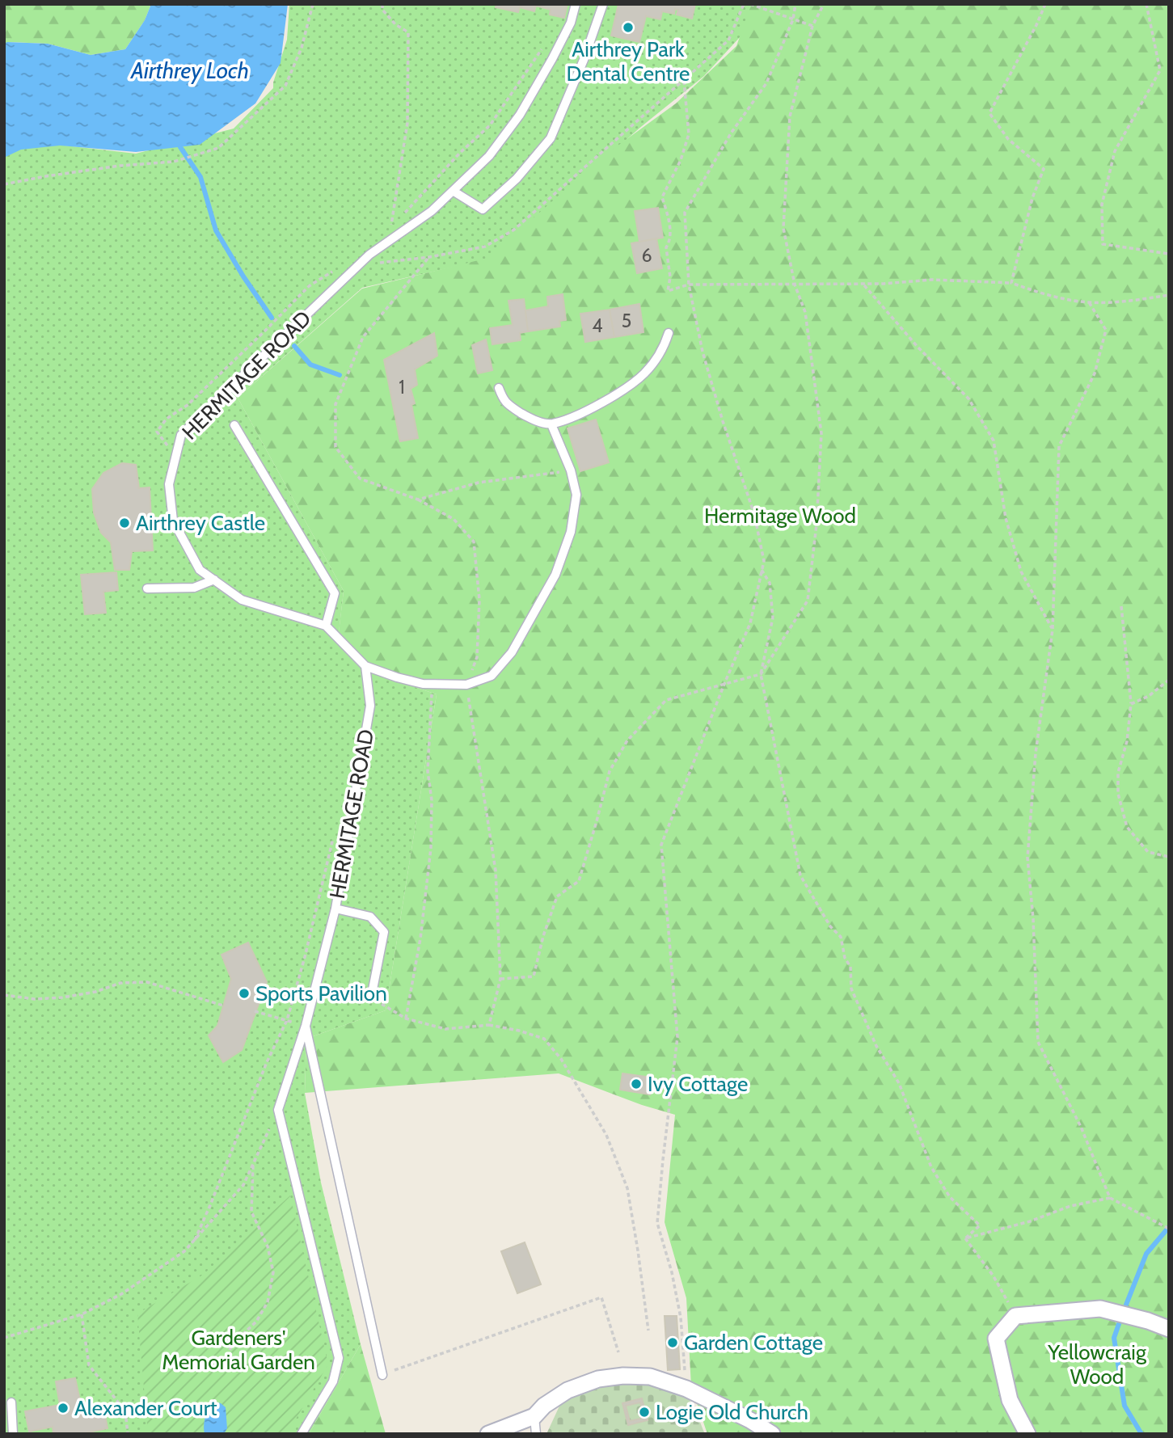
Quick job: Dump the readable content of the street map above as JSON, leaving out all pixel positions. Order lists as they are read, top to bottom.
{
  "streets": {
    "lane": ["HERMITAGE ROAD"]
  },
  "water": ["Airthrey Loch"],
  "parks": ["Hermitage Wood", "Gardeners' Memorial Garden", "Yellowcraig Wood"],
  "places": [
    "Airthrey Park Dental Centre",
    "Airthrey Castle",
    "Sports Pavilion",
    "Ivy Cottage",
    "Garden Cottage",
    "Alexander Court",
    "Logie Old Church"
  ],
  "house_numbers": [
    "6",
    "5",
    "4",
    "1"
  ]
}
